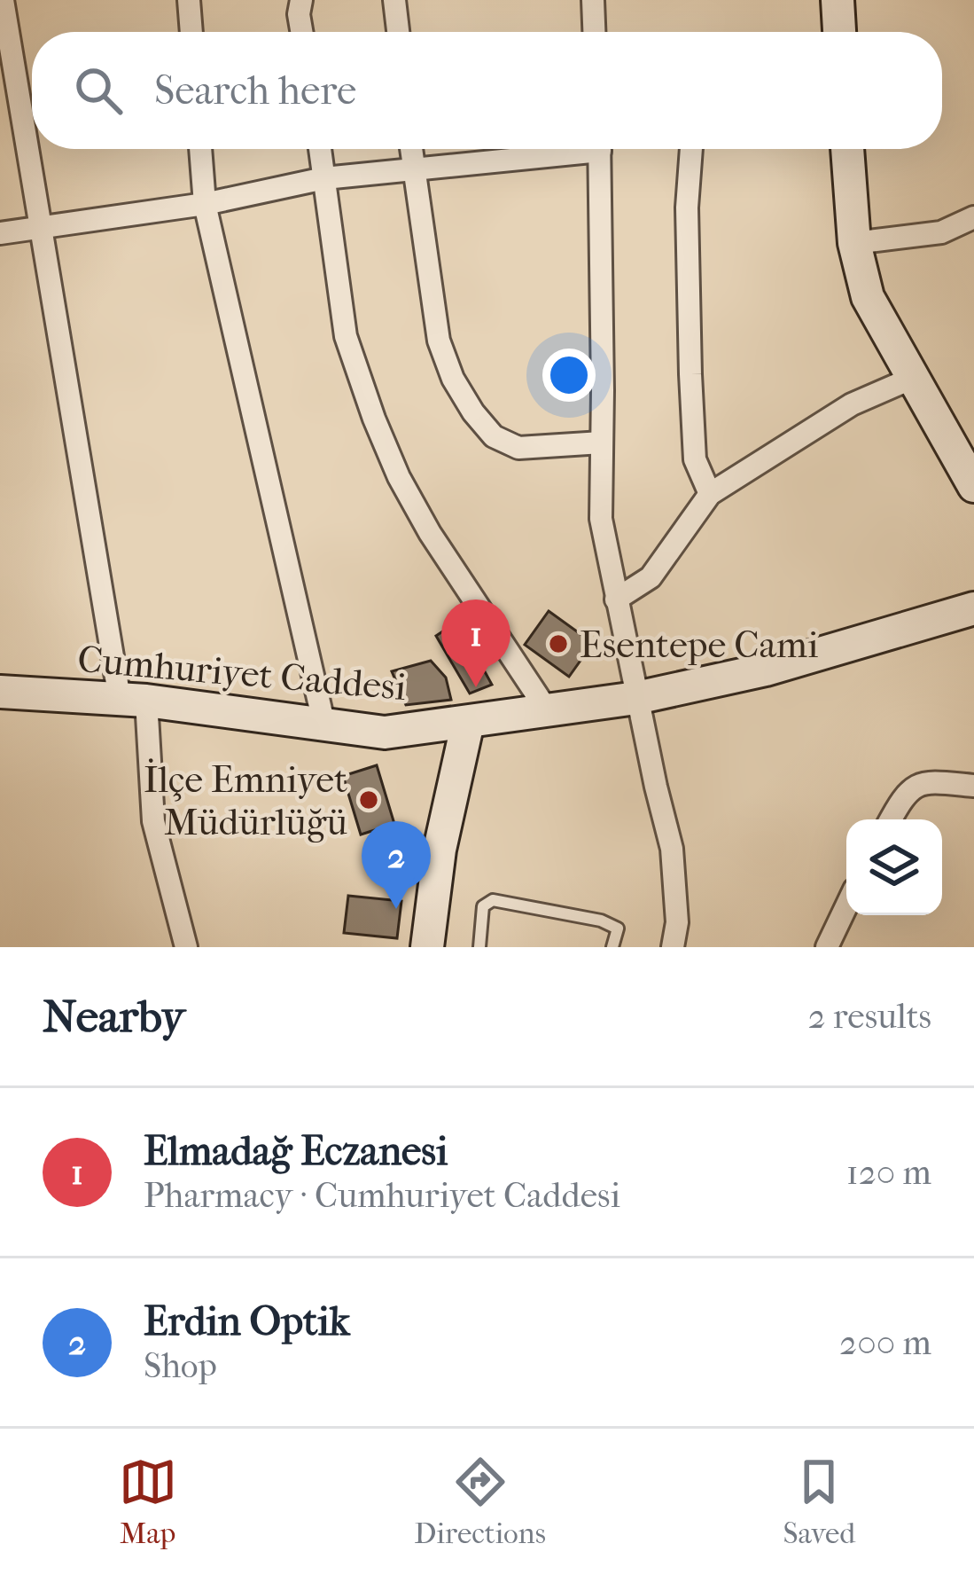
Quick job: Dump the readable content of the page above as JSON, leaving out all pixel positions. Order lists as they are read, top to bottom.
{
  "streets": {
    "street": ["Cumhuriyet Caddesi"]
  },
  "places": ["Esentepe Cami", "İlçe Emniyet Müdürlüğü"],
  "page": {
    "search": "Search here",
    "pins": ["1", "2"],
    "heading": ["Nearby", "2 results"],
    "list": [
      {
        "mark": "1",
        "name": "Elmadağ Eczanesi",
        "note": "Pharmacy · Cumhuriyet Caddesi",
        "value": "120 m"
      },
      {
        "mark": "2",
        "name": "Erdin Optik",
        "note": "Shop",
        "value": "200 m"
      }
    ],
    "nav": ["Map", "Directions", "Saved"]
  }
}
